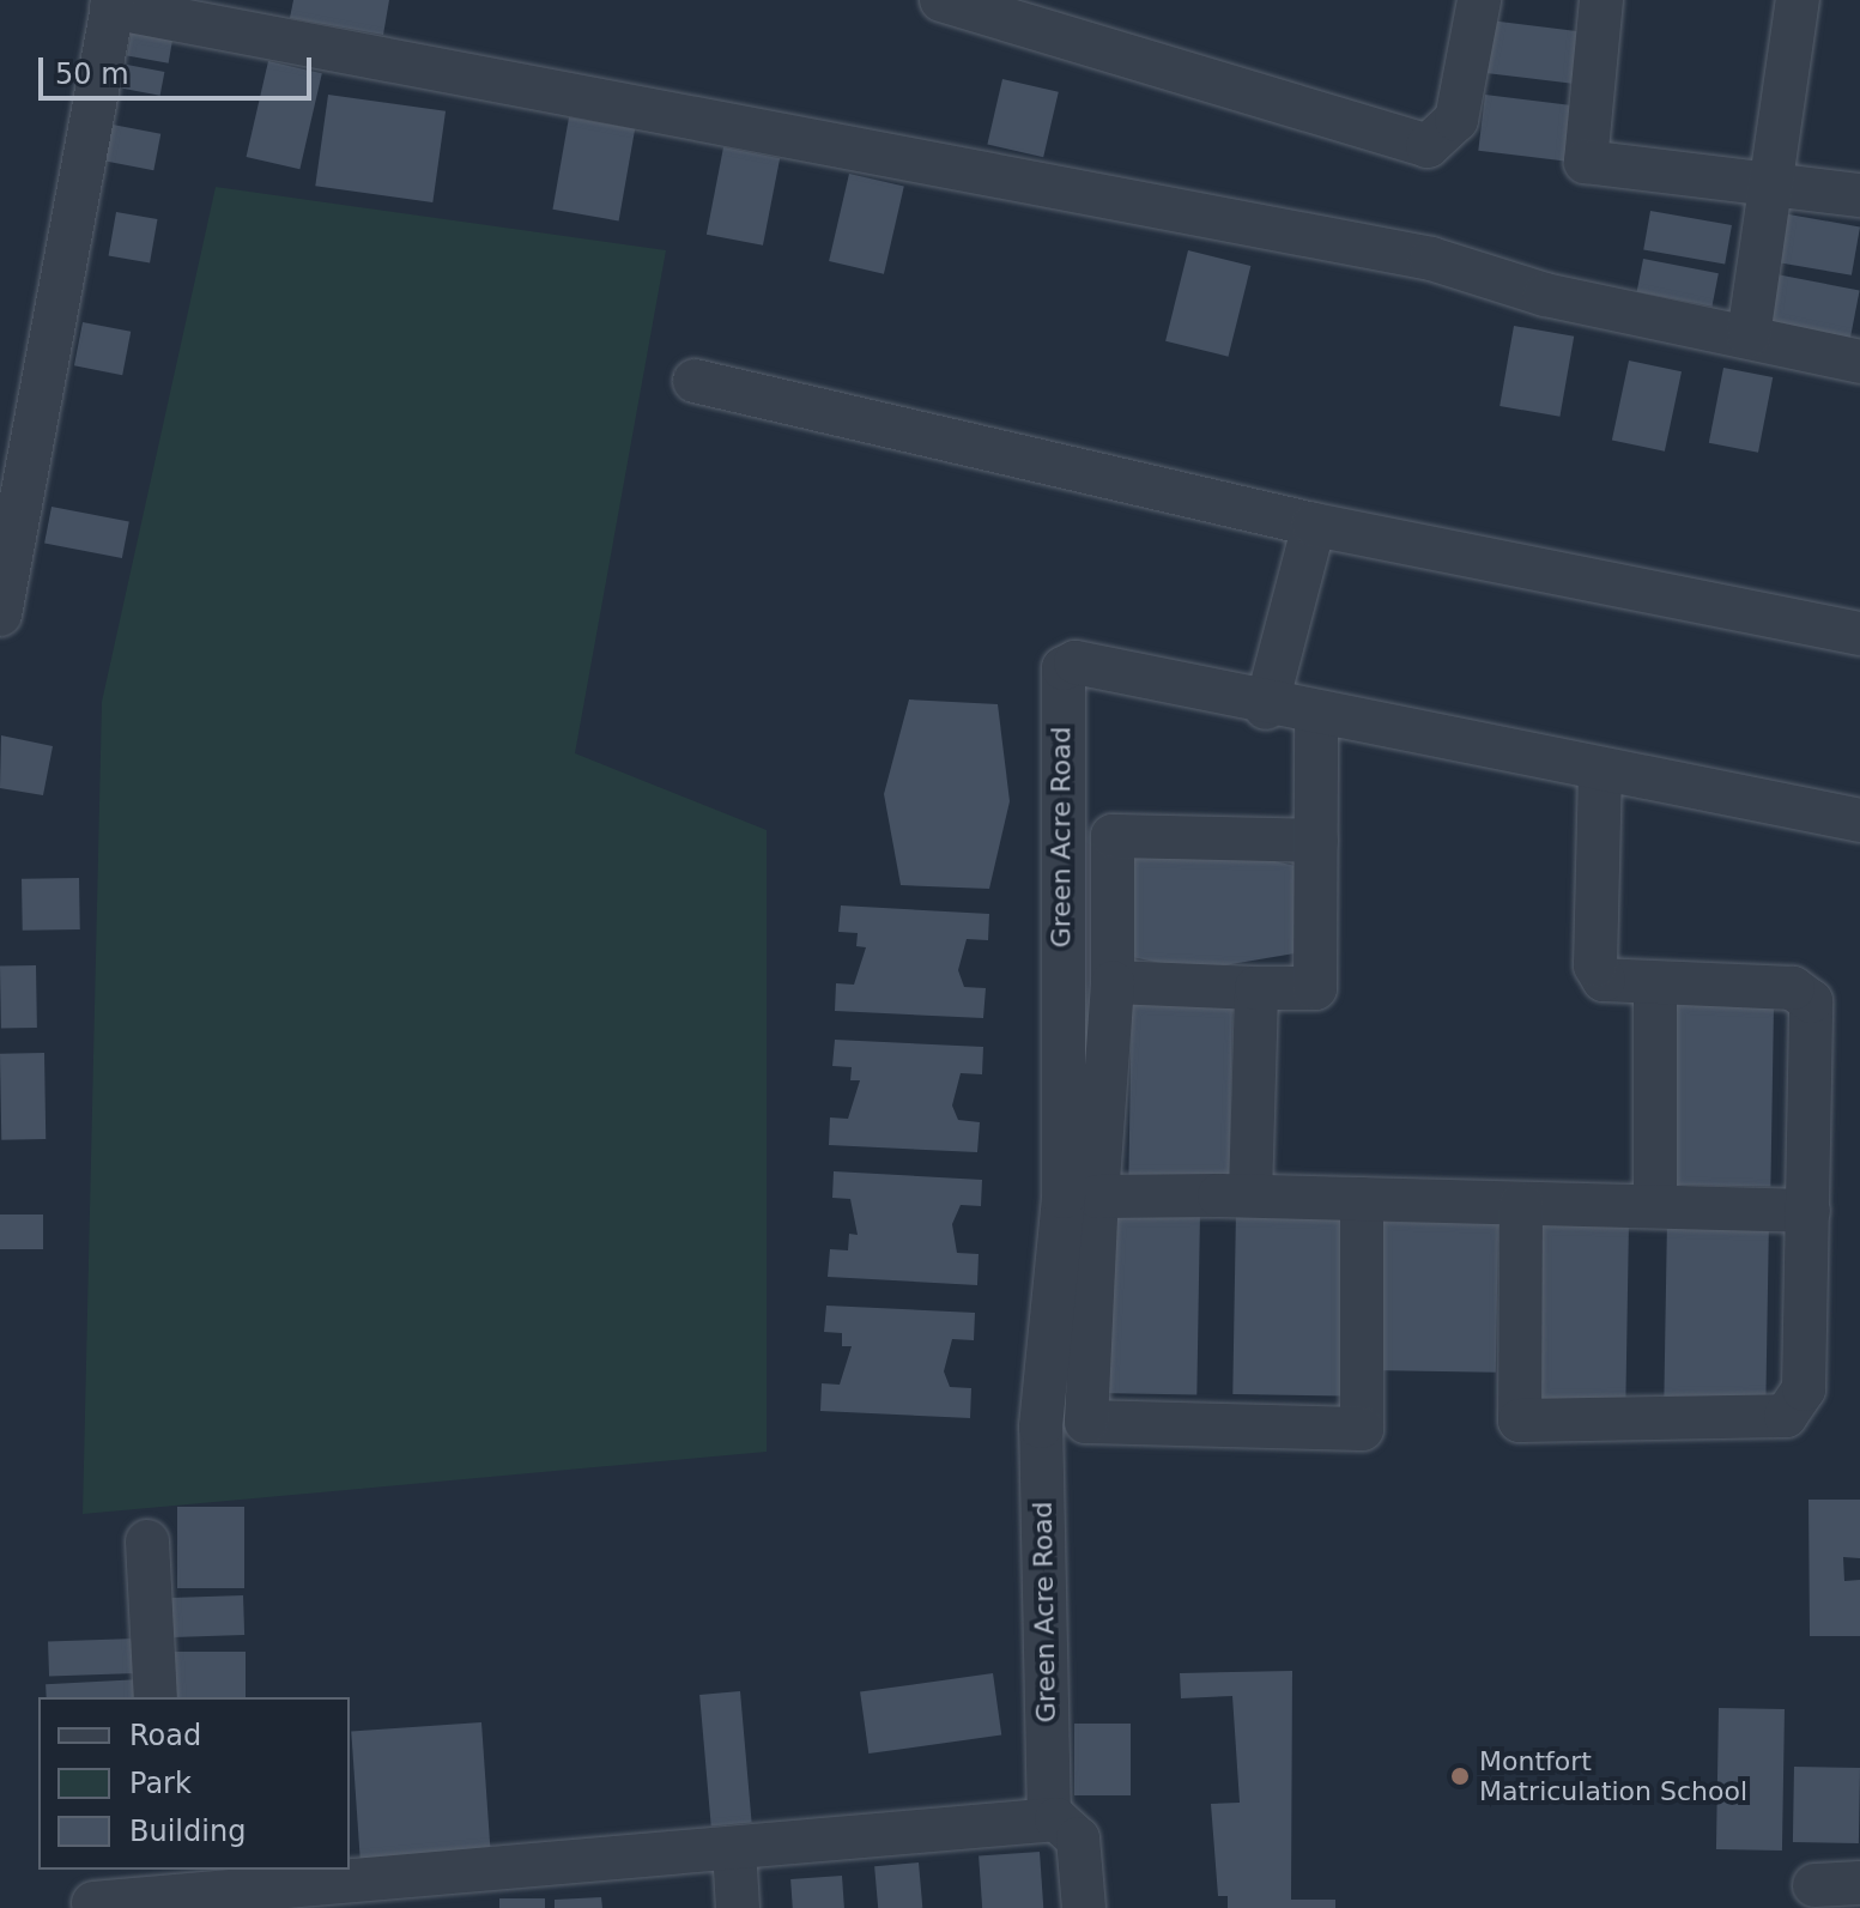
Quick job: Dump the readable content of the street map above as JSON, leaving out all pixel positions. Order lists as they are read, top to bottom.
{
  "streets": {
    "street": ["Green Acre Road"]
  },
  "places": ["Montfort Matriculation School"],
  "legend": ["Road", "Park", "Building"],
  "scale_bar": "50 m"
}
